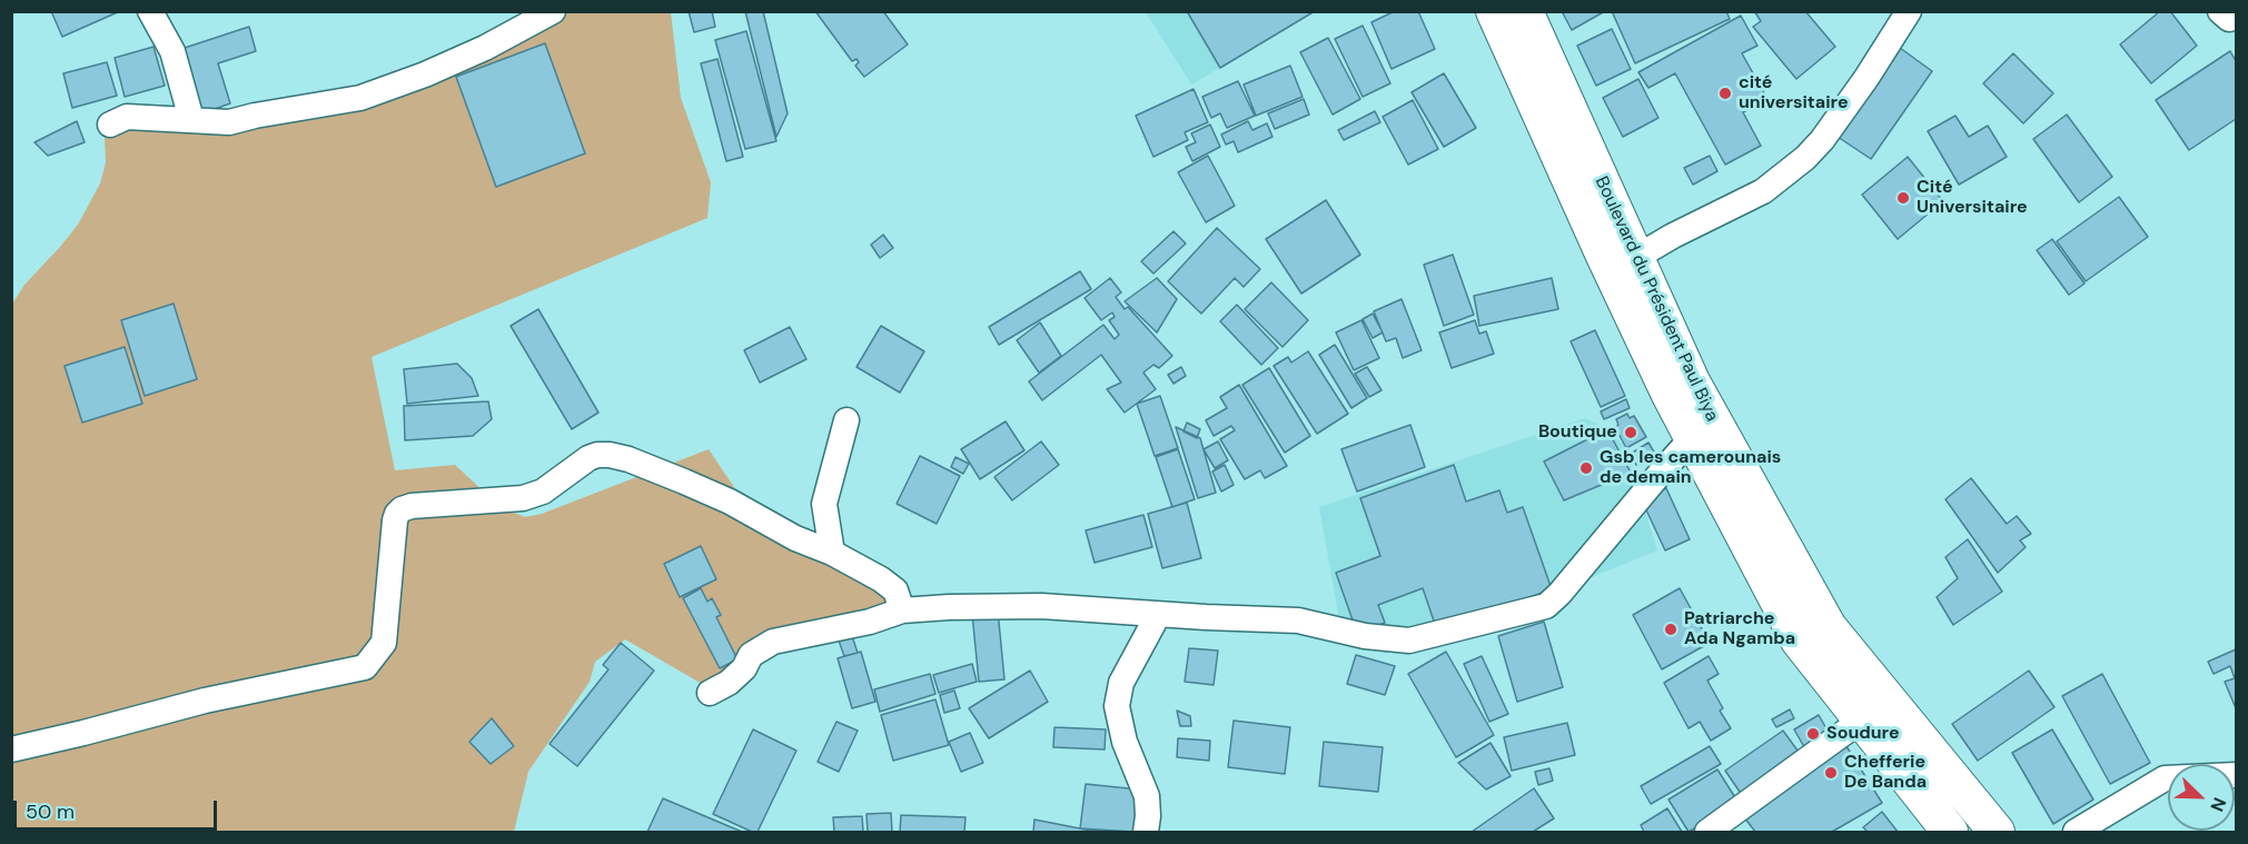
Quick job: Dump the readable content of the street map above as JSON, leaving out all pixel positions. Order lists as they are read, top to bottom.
{
  "streets": {
    "main road": ["Boulevard du Président Paul Biya"]
  },
  "places": [
    "cité universitaire",
    "Cité Universitaire",
    "Boutique",
    "Gsb les camerounais de demain",
    "Patriarche Ada Ngamba",
    "Soudure",
    "Chefferie De Banda"
  ],
  "scale_bar": "50 m",
  "north": "bottom right"
}
